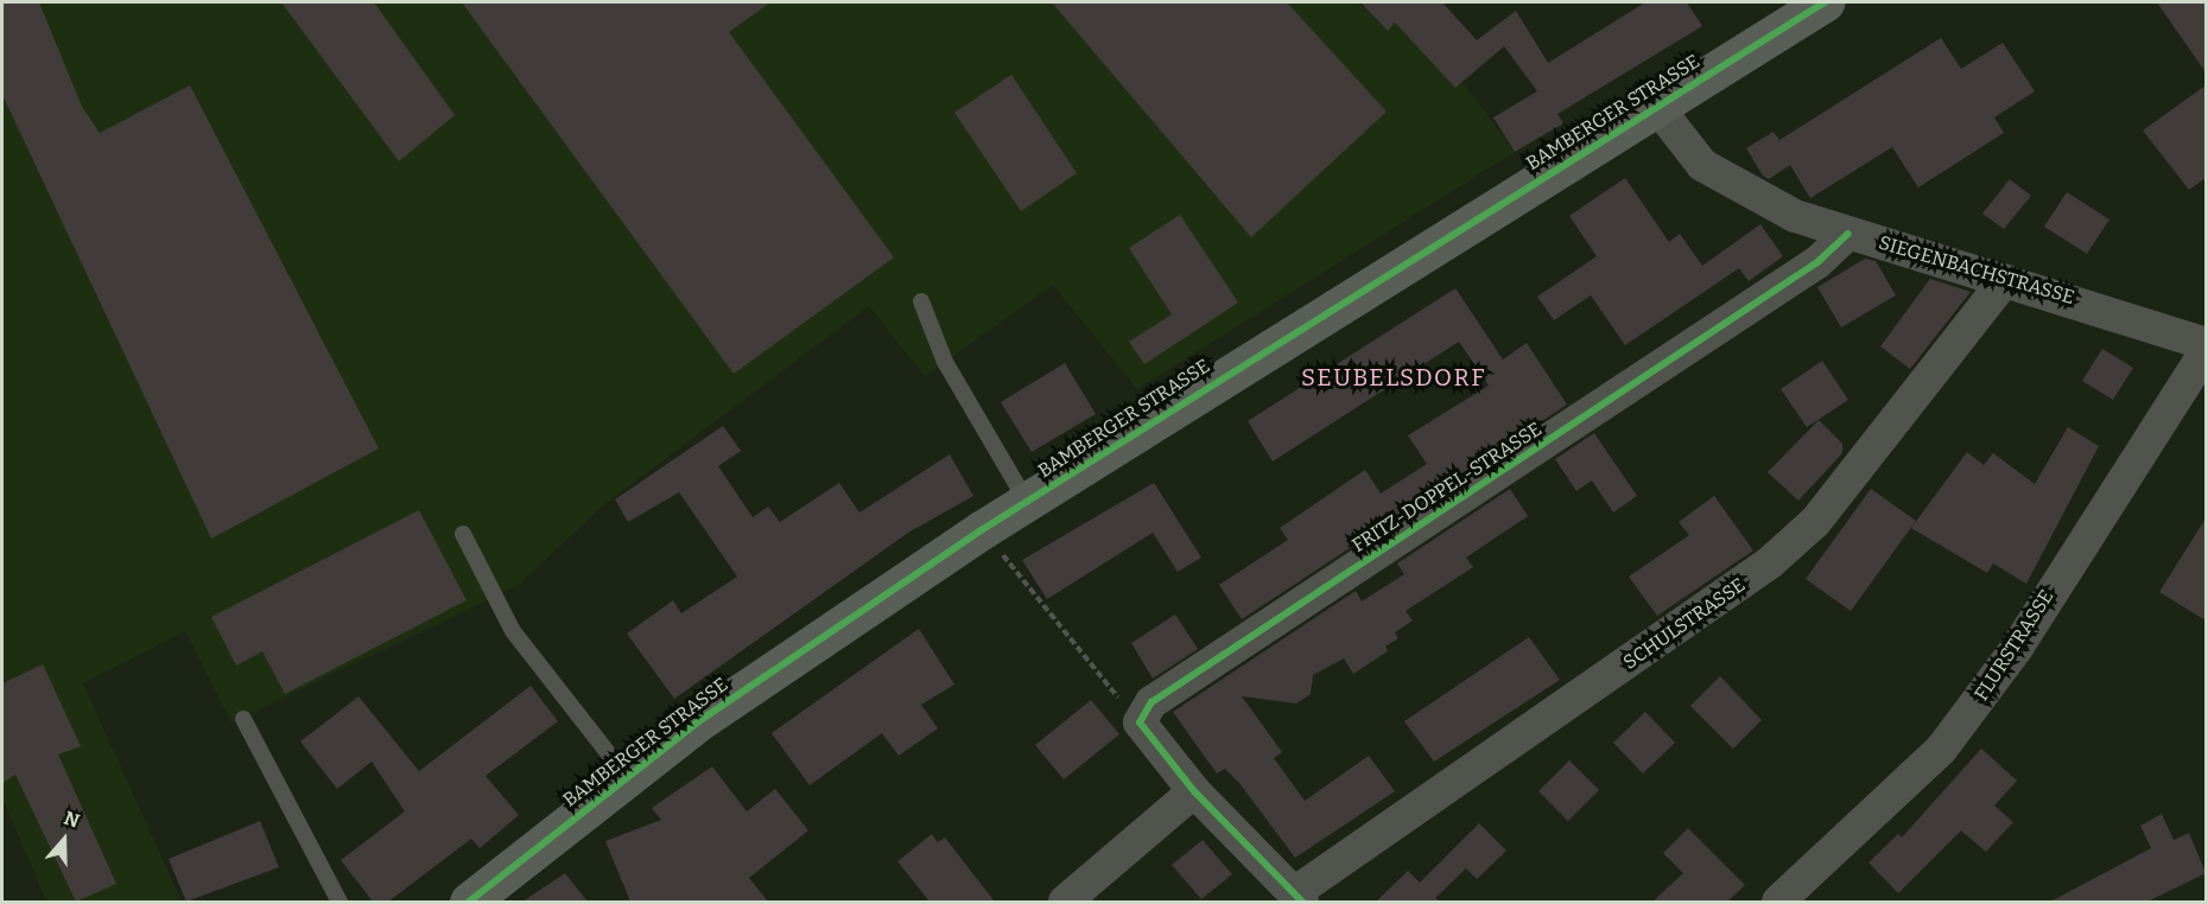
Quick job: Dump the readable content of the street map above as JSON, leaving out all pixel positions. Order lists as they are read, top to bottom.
{
  "streets": {
    "street": [
      "BAMBERGER STRASSE",
      "SIEGENBACHSTRASSE",
      "FRITZ-DOPPEL-STRASSE",
      "SCHULSTRASSE",
      "FLURSTRASSE"
    ]
  },
  "crossings": [
    ["BAMBERGER STRASSE", "SIEGENBACHSTRASSE"],
    ["SIEGENBACHSTRASSE", "FRITZ-DOPPEL-STRASSE"],
    ["SIEGENBACHSTRASSE", "SCHULSTRASSE"]
  ],
  "districts": ["SEUBELSDORF"],
  "north": "top"
}
